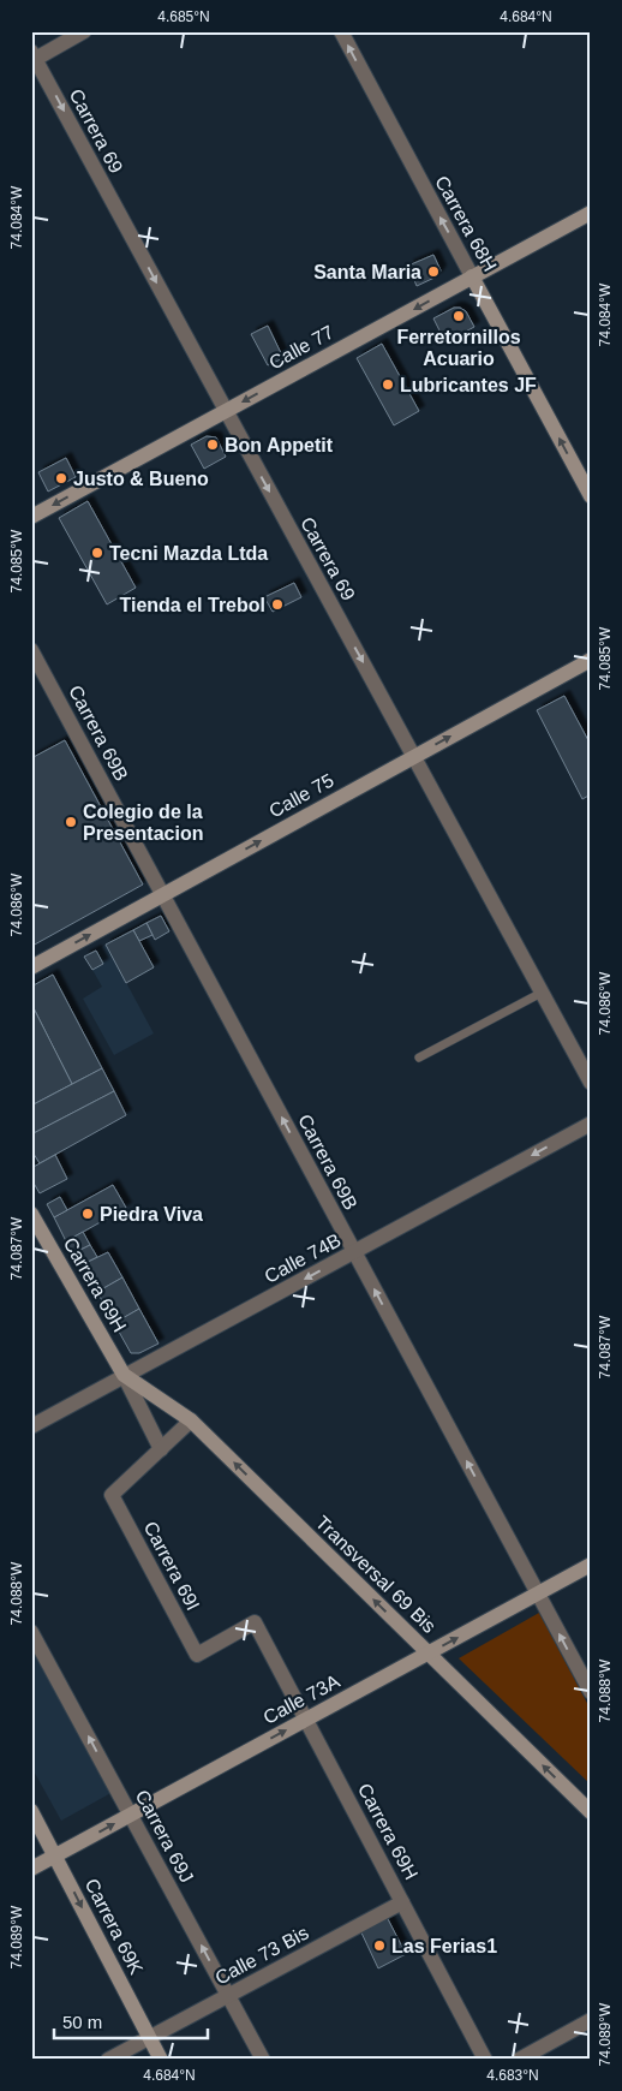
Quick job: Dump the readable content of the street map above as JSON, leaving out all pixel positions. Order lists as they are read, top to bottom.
{
  "streets": {
    "street": [
      "Carrera 69",
      "Carrera 68H",
      "Calle 77",
      "Carrera 69B",
      "Calle 75",
      "Calle 74B",
      "Carrera 69H",
      "Carrera 69I",
      "Transversal 69 Bis",
      "Calle 73A",
      "Carrera 69J",
      "Carrera 69K",
      "Calle 73 Bis"
    ]
  },
  "crossings": [
    ["Carrera 69", "Calle 77"],
    ["Carrera 69", "Calle 75"],
    ["Carrera 68H", "Calle 77"],
    ["Carrera 69B", "Calle 75"],
    ["Carrera 69B", "Calle 74B"],
    ["Carrera 69B", "Calle 73A"],
    ["Calle 74B", "Carrera 69H"],
    ["Calle 74B", "Transversal 69 Bis"],
    ["Carrera 69H", "Carrera 69I"],
    ["Carrera 69H", "Transversal 69 Bis"],
    ["Carrera 69H", "Calle 73A"],
    ["Carrera 69H", "Calle 73 Bis"],
    ["Transversal 69 Bis", "Calle 73A"],
    ["Calle 73A", "Carrera 69J"],
    ["Calle 73A", "Carrera 69K"],
    ["Carrera 69J", "Calle 73 Bis"],
    ["Carrera 69K", "Calle 73 Bis"]
  ],
  "one_way": [
    "Carrera 69",
    "Carrera 68H",
    "Calle 77",
    "Carrera 69B",
    "Calle 75",
    "Calle 74B",
    "Transversal 69 Bis",
    "Calle 73A",
    "Carrera 69J",
    "Carrera 69K"
  ],
  "places": [
    "Santa Maria",
    "Ferretornillos Acuario",
    "Lubricantes JF",
    "Bon Appetit",
    "Justo & Bueno",
    "Tecni Mazda Ltda",
    "Tienda el Trebol",
    "Colegio de la Presentacion",
    "Piedra Viva",
    "Las Ferias1"
  ],
  "scale_bar": "50 m",
  "coordinates": [
    "4.685°N",
    "4.684°N",
    "74.084°W",
    "74.085°W",
    "74.086°W",
    "74.087°W",
    "74.088°W",
    "74.089°W",
    "4.683°N"
  ]
}
